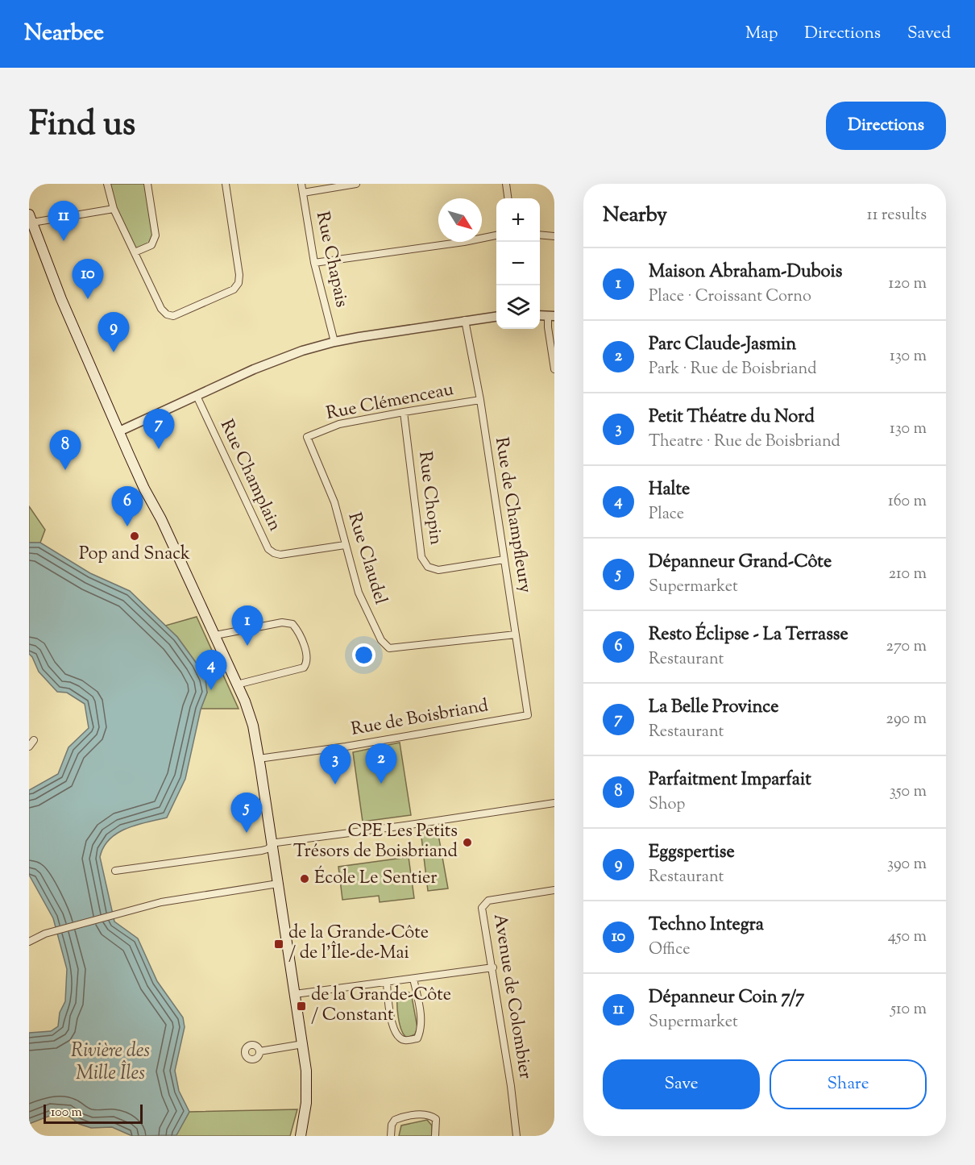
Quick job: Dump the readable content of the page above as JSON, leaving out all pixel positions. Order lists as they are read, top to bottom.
{
  "streets": {
    "street": [
      "Rue Chapais",
      "Rue Clémenceau",
      "Rue Champlain",
      "Rue Chopin",
      "Rue de Champfleury",
      "Rue Claudel",
      "Rue de Boisbriand",
      "Avenue de Colombier"
    ]
  },
  "crossings": [
    ["Rue Clémenceau", "Rue Chopin"],
    ["Rue Clémenceau", "Rue de Champfleury"],
    ["Rue Clémenceau", "Rue Claudel"],
    ["Rue Champlain", "Rue Claudel"],
    ["Rue Chopin", "Rue de Champfleury"],
    ["Rue de Champfleury", "Rue Claudel"],
    ["Rue de Champfleury", "Rue de Boisbriand"]
  ],
  "water": ["Rivière des Mille Îles"],
  "places": {
    "other": ["Pop and Snack", "CPE Les Petits Trésors de Boisbriand", "École Le Sentier"],
    "transit": ["de la Grande-Côte / de l'Île-de-Mai", "de la Grande-Côte / Constant"]
  },
  "scale_bar": "100 m",
  "north": "bottom right",
  "page": {
    "header": "Nearbee",
    "nav": ["Map", "Directions", "Saved"],
    "title": "Find us",
    "buttons": [
      "Directions",
      ["Save", "Share"]
    ],
    "heading": ["Nearby", "11 results"],
    "map_buttons": ["+", "−"],
    "pins": [
      "11",
      "10",
      "9",
      "7",
      "8",
      "6",
      "1",
      "4",
      "2",
      "3",
      "5"
    ],
    "list": [
      {
        "mark": "1",
        "name": "Maison Abraham-Dubois",
        "note": "Place · Croissant Corno",
        "value": "120 m"
      },
      {
        "mark": "2",
        "name": "Parc Claude-Jasmin",
        "note": "Park · Rue de Boisbriand",
        "value": "130 m"
      },
      {
        "mark": "3",
        "name": "Petit Théatre du Nord",
        "note": "Theatre · Rue de Boisbriand",
        "value": "130 m"
      },
      {
        "mark": "4",
        "name": "Halte",
        "note": "Place",
        "value": "160 m"
      },
      {
        "mark": "5",
        "name": "Dépanneur Grand-Côte",
        "note": "Supermarket",
        "value": "210 m"
      },
      {
        "mark": "6",
        "name": "Resto Éclipse - La Terrasse",
        "note": "Restaurant",
        "value": "270 m"
      },
      {
        "mark": "7",
        "name": "La Belle Province",
        "note": "Restaurant",
        "value": "290 m"
      },
      {
        "mark": "8",
        "name": "Parfaitment Imparfait",
        "note": "Shop",
        "value": "350 m"
      },
      {
        "mark": "9",
        "name": "Eggspertise",
        "note": "Restaurant",
        "value": "390 m"
      },
      {
        "mark": "10",
        "name": "Techno Integra",
        "note": "Office",
        "value": "450 m"
      },
      {
        "mark": "11",
        "name": "Dépanneur Coin 7/7",
        "note": "Supermarket",
        "value": "510 m"
      }
    ],
    "scale": "100 m"
  }
}
